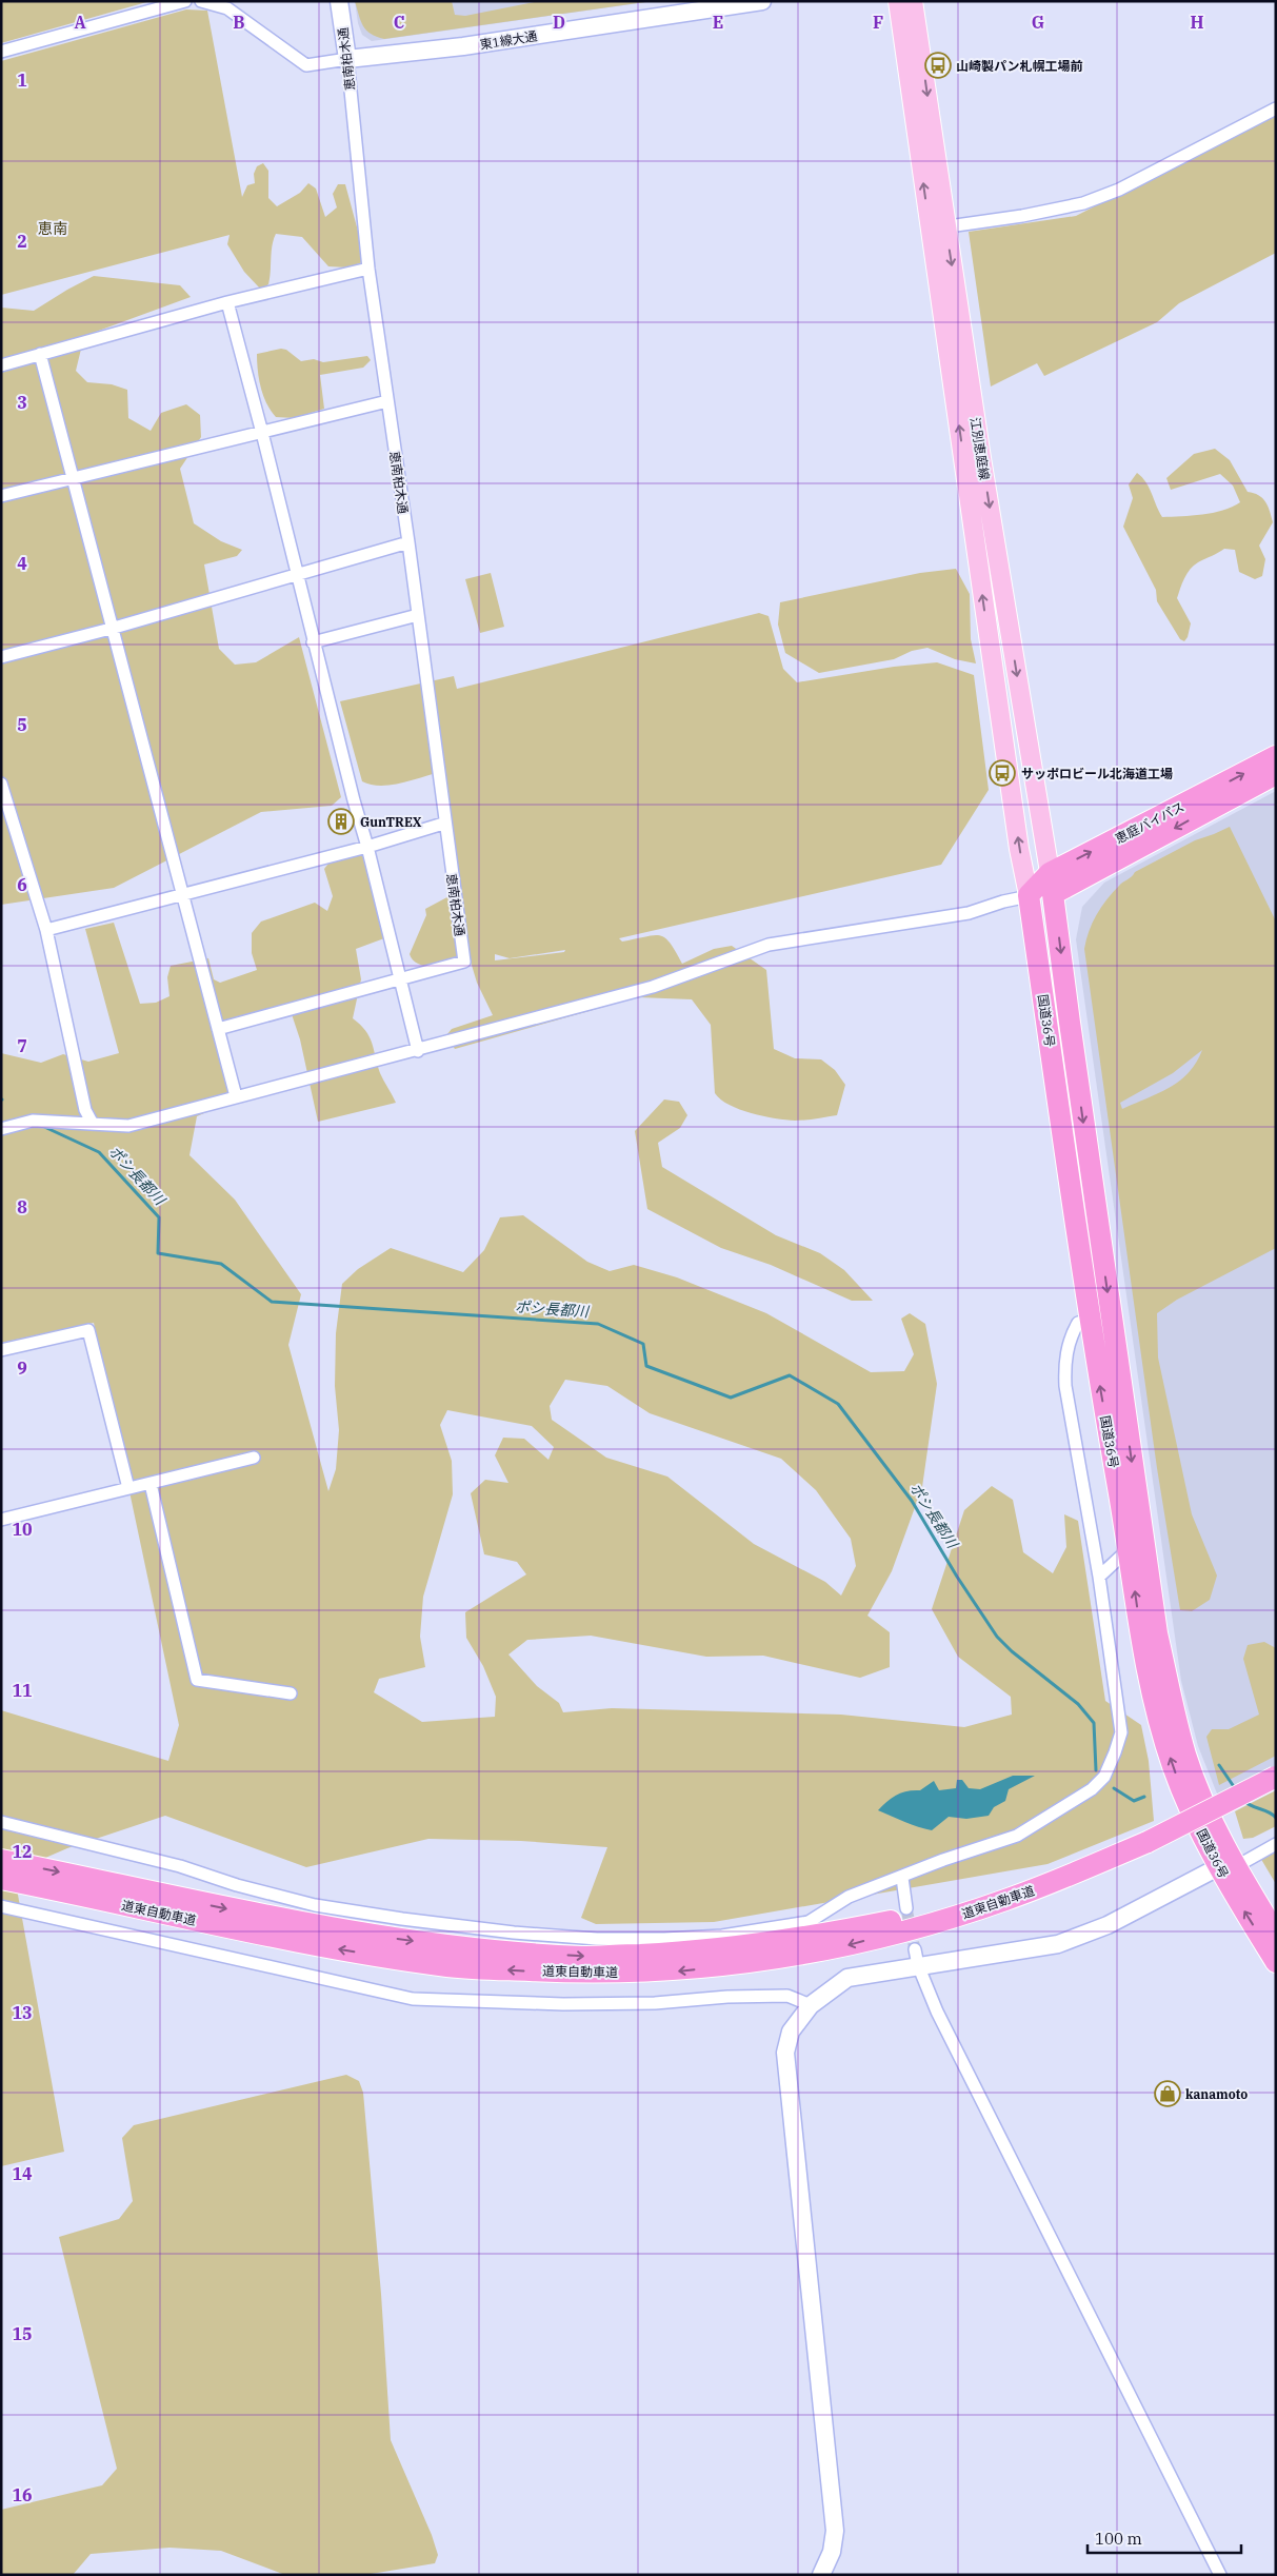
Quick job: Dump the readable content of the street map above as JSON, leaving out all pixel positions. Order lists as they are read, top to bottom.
{
  "streets": {
    "highway": ["恵庭バイパス", "国道36号", "道東自動車道"],
    "main road": ["江別恵庭線"],
    "street": ["東1線大通", "恵南柏木通"]
  },
  "crossings": [
    ["東1線大通", "恵南柏木通"],
    ["江別恵庭線", "恵庭バイパス"],
    ["江別恵庭線", "国道36号"],
    ["恵庭バイパス", "国道36号"]
  ],
  "districts": ["恵南"],
  "water": ["ポシ長都川"],
  "places": {
    "bus stop": ["山崎製パン札幌工場前", "サッポロビール北海道工場"],
    "building": ["GunTREX"],
    "shop": ["kanamoto"]
  },
  "scale_bar": "100 m",
  "grid": {
    "columns": [
      "A",
      "B",
      "C",
      "D",
      "E",
      "F",
      "G",
      "H"
    ],
    "rows": [
      "1",
      "2",
      "3",
      "4",
      "5",
      "6",
      "7",
      "8",
      "9",
      "10",
      "11",
      "12",
      "13",
      "14",
      "15",
      "16"
    ]
  }
}
